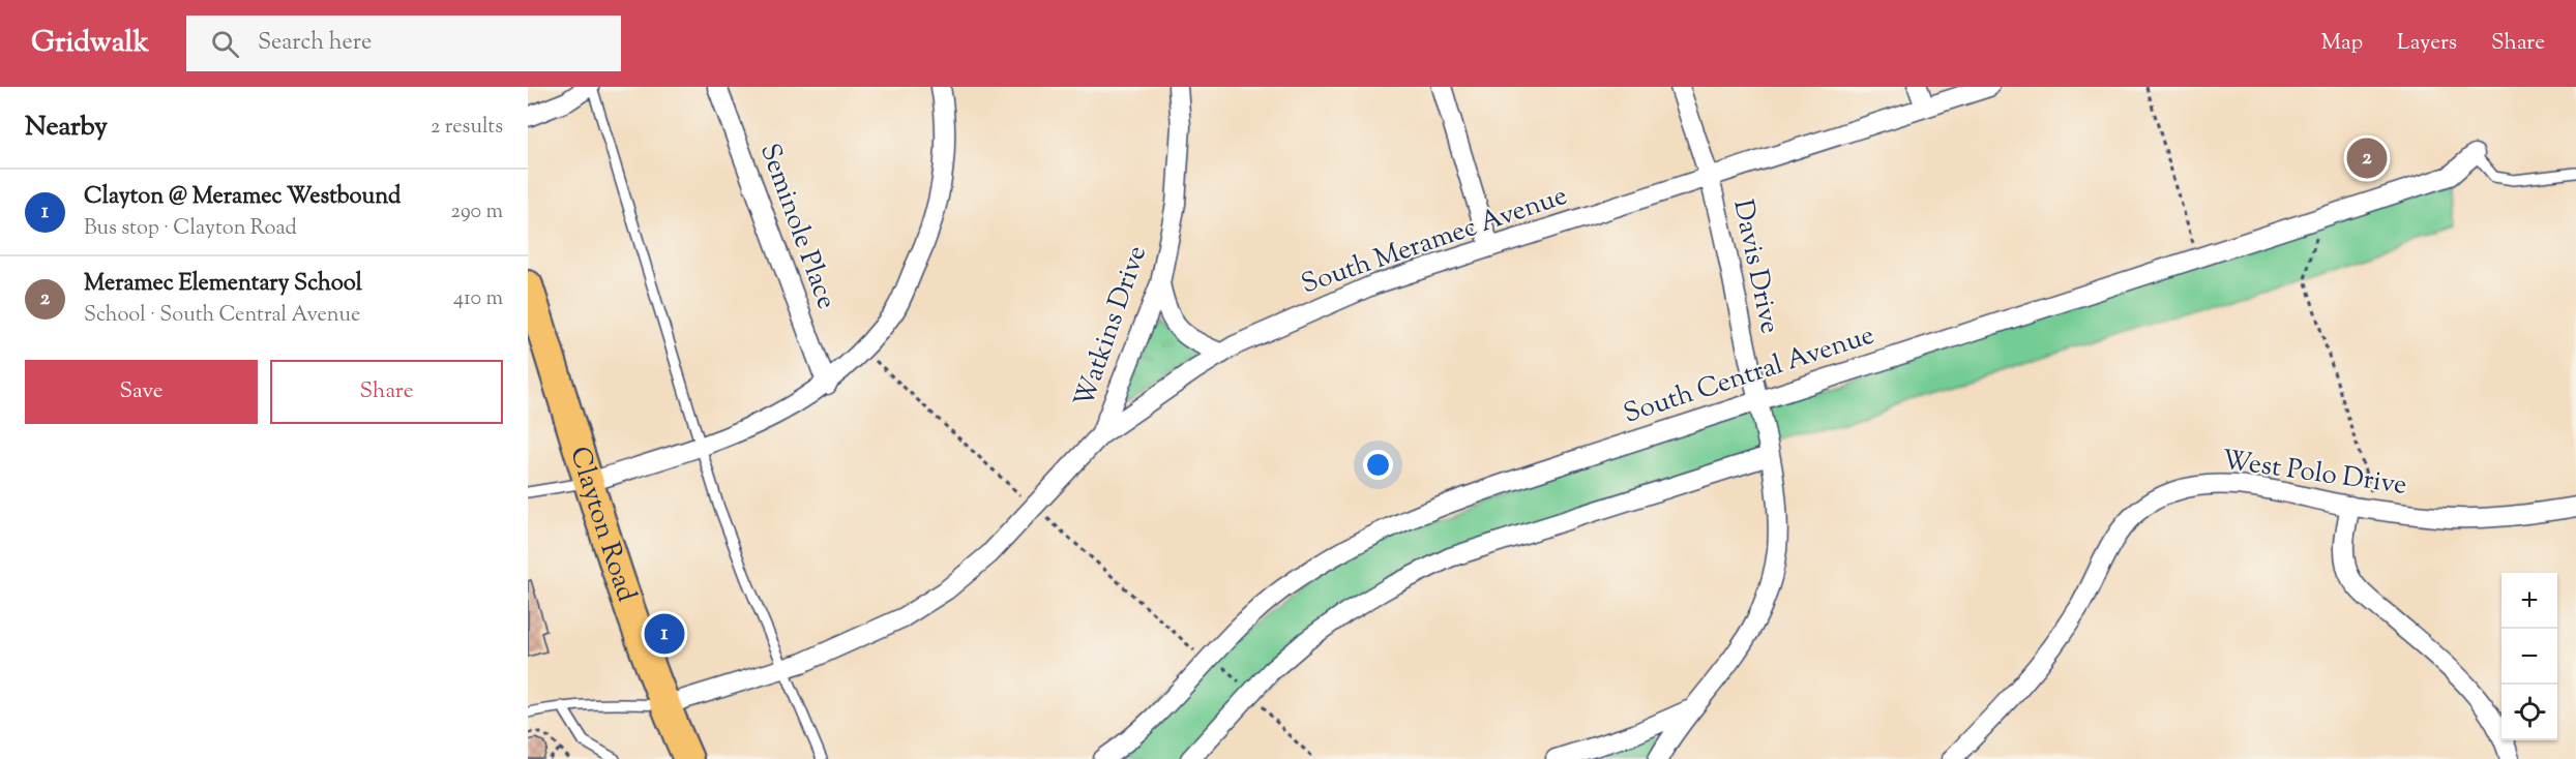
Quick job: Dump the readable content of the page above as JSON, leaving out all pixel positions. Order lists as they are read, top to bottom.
{
  "streets": {
    "main road": ["Clayton Road"],
    "street": [
      "Seminole Place",
      "South Meramec Avenue",
      "Davis Drive",
      "Watkins Drive",
      "South Central Avenue",
      "West Polo Drive"
    ]
  },
  "crossings": [
    ["South Meramec Avenue", "Davis Drive"],
    ["South Meramec Avenue", "Watkins Drive"],
    ["South Meramec Avenue", "Clayton Road"],
    ["Davis Drive", "South Central Avenue"]
  ],
  "page": {
    "header": "Gridwalk",
    "search": "Search here",
    "nav": ["Map", "Layers", "Share"],
    "heading": ["Nearby", "2 results"],
    "pins": ["2", "1"],
    "list": [
      {
        "mark": "1",
        "name": "Clayton @ Meramec Westbound",
        "note": "Bus stop · Clayton Road",
        "value": "290 m"
      },
      {
        "mark": "2",
        "name": "Meramec Elementary School",
        "note": "School · South Central Avenue",
        "value": "410 m"
      }
    ],
    "buttons": ["Save", "Share"],
    "map_buttons": ["+", "−"]
  }
}
